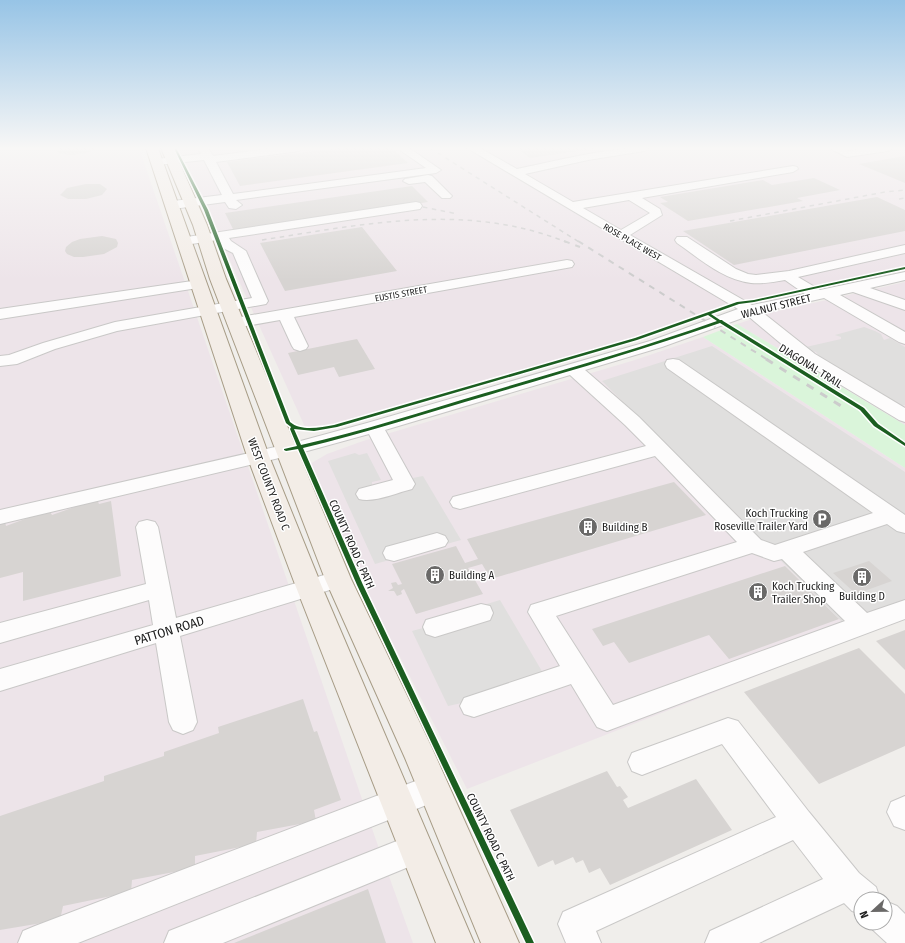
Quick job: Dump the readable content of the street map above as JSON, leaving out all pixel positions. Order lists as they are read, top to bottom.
{
  "streets": {
    "main road": ["WEST COUNTY ROAD C"],
    "street": [
      "ROSE PLACE WEST",
      "EUSTIS STREET",
      "WALNUT STREET",
      "PATTON ROAD"
    ],
    "cycle path": ["DIAGONAL TRAIL", "COUNTY ROAD C PATH"]
  },
  "crossings": [
    ["ROSE PLACE WEST", "WALNUT STREET"],
    ["WALNUT STREET", "WEST COUNTY ROAD C"],
    ["WEST COUNTY ROAD C", "PATTON ROAD"]
  ],
  "places": {
    "parking": ["Koch Trucking Roseville Trailer Yard"],
    "building": [
      "Building B",
      "Building A",
      "Building D",
      "Koch Trucking Trailer Shop"
    ]
  },
  "north": "left"
}
